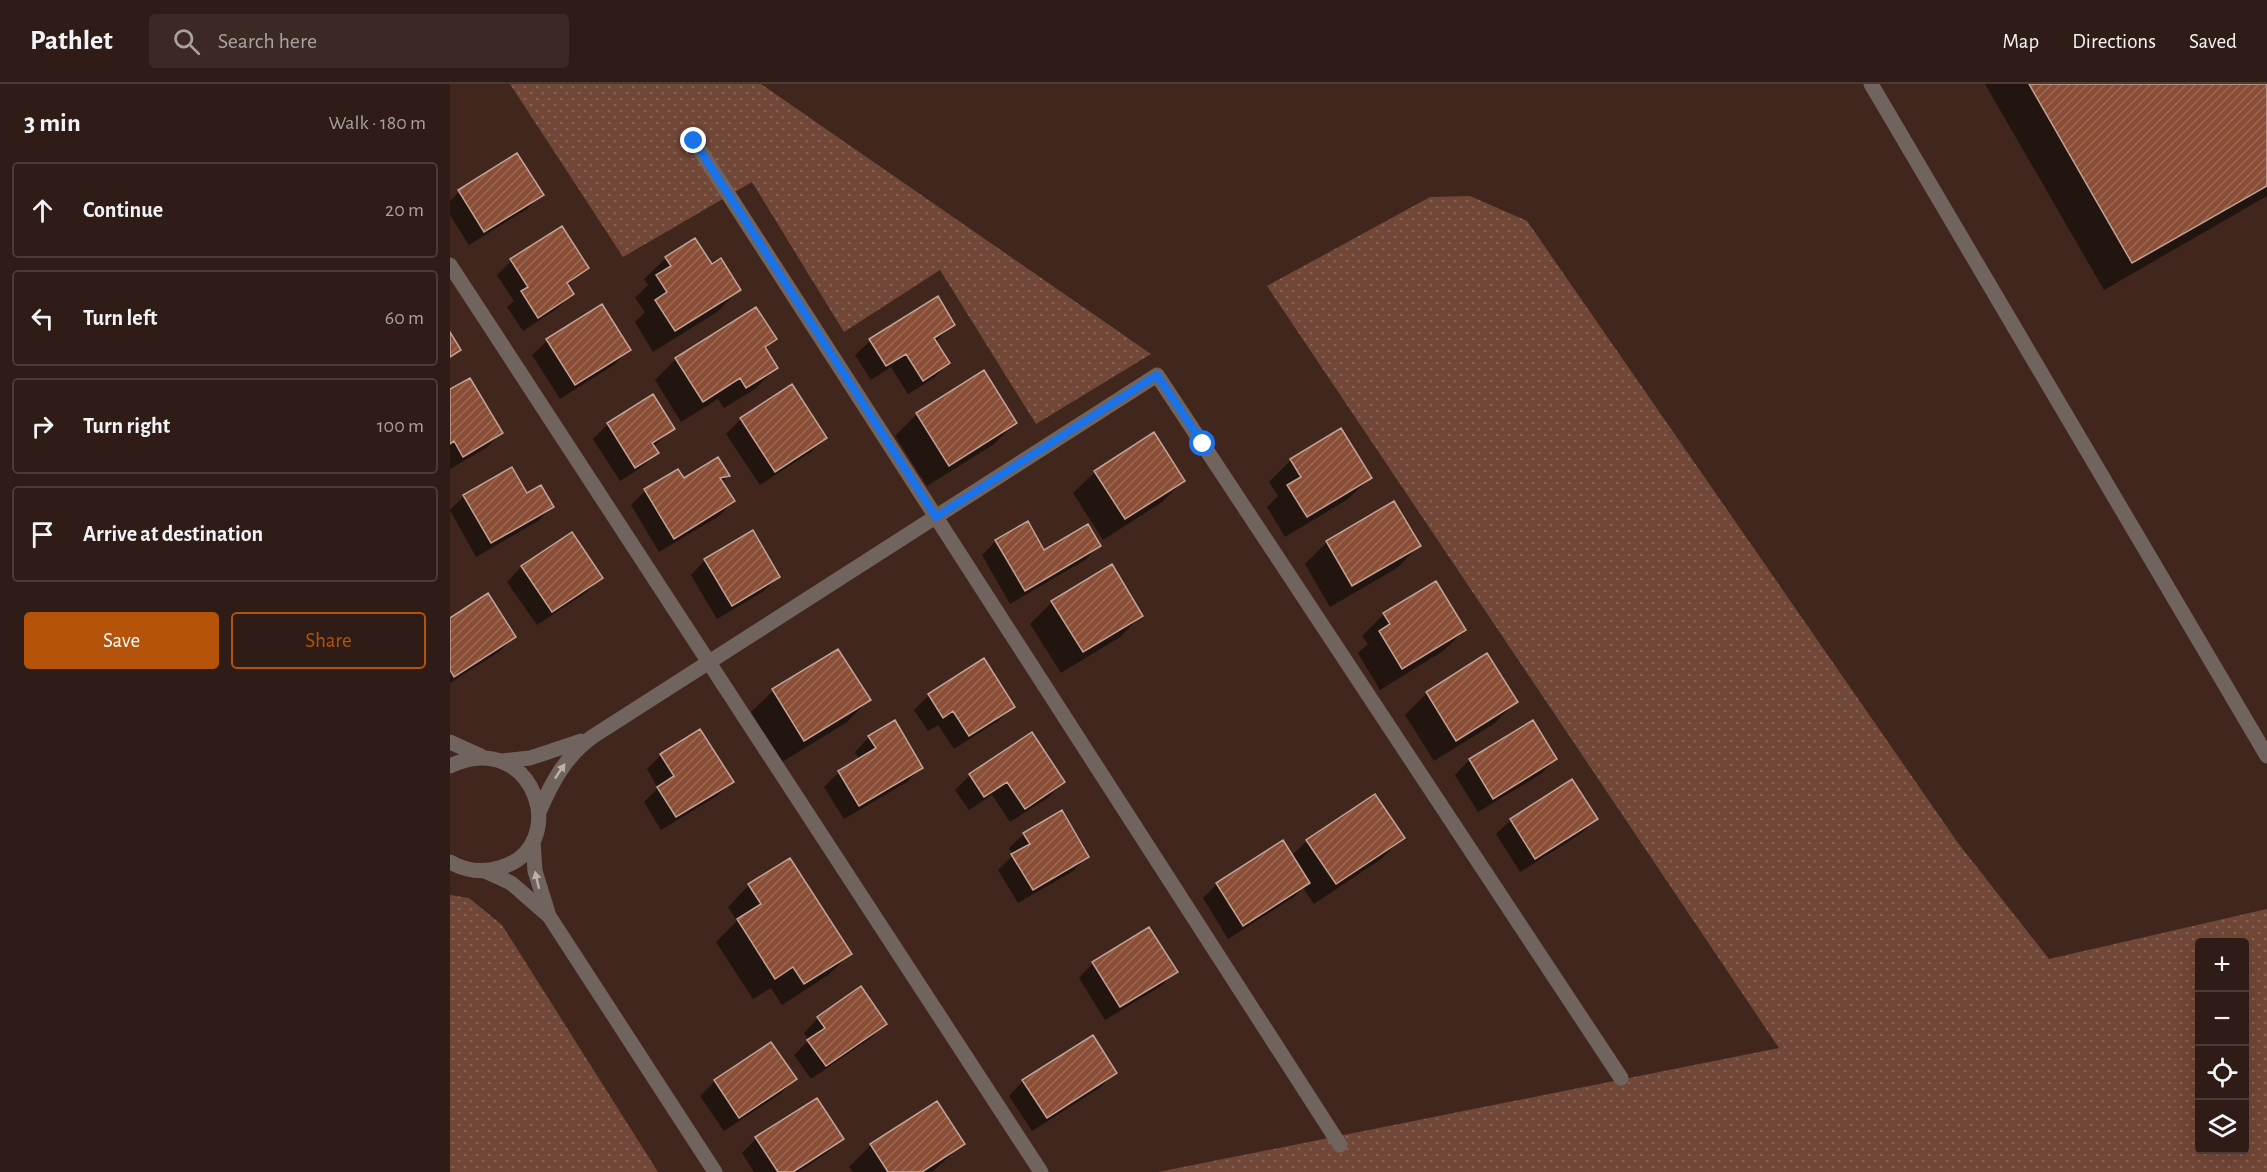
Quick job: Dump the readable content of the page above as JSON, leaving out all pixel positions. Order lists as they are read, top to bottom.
{
  "page": {
    "header": "Pathlet",
    "search": "Search here",
    "nav": ["Map", "Directions", "Saved"],
    "heading": ["3 min", "Walk · 180 m"],
    "list": [
      ["Continue", "20 m"],
      ["Turn left", "60 m"],
      ["Turn right", "100 m"],
      "Arrive at destination"
    ],
    "buttons": ["Save", "Share"],
    "map_buttons": ["+", "−"]
  }
}
